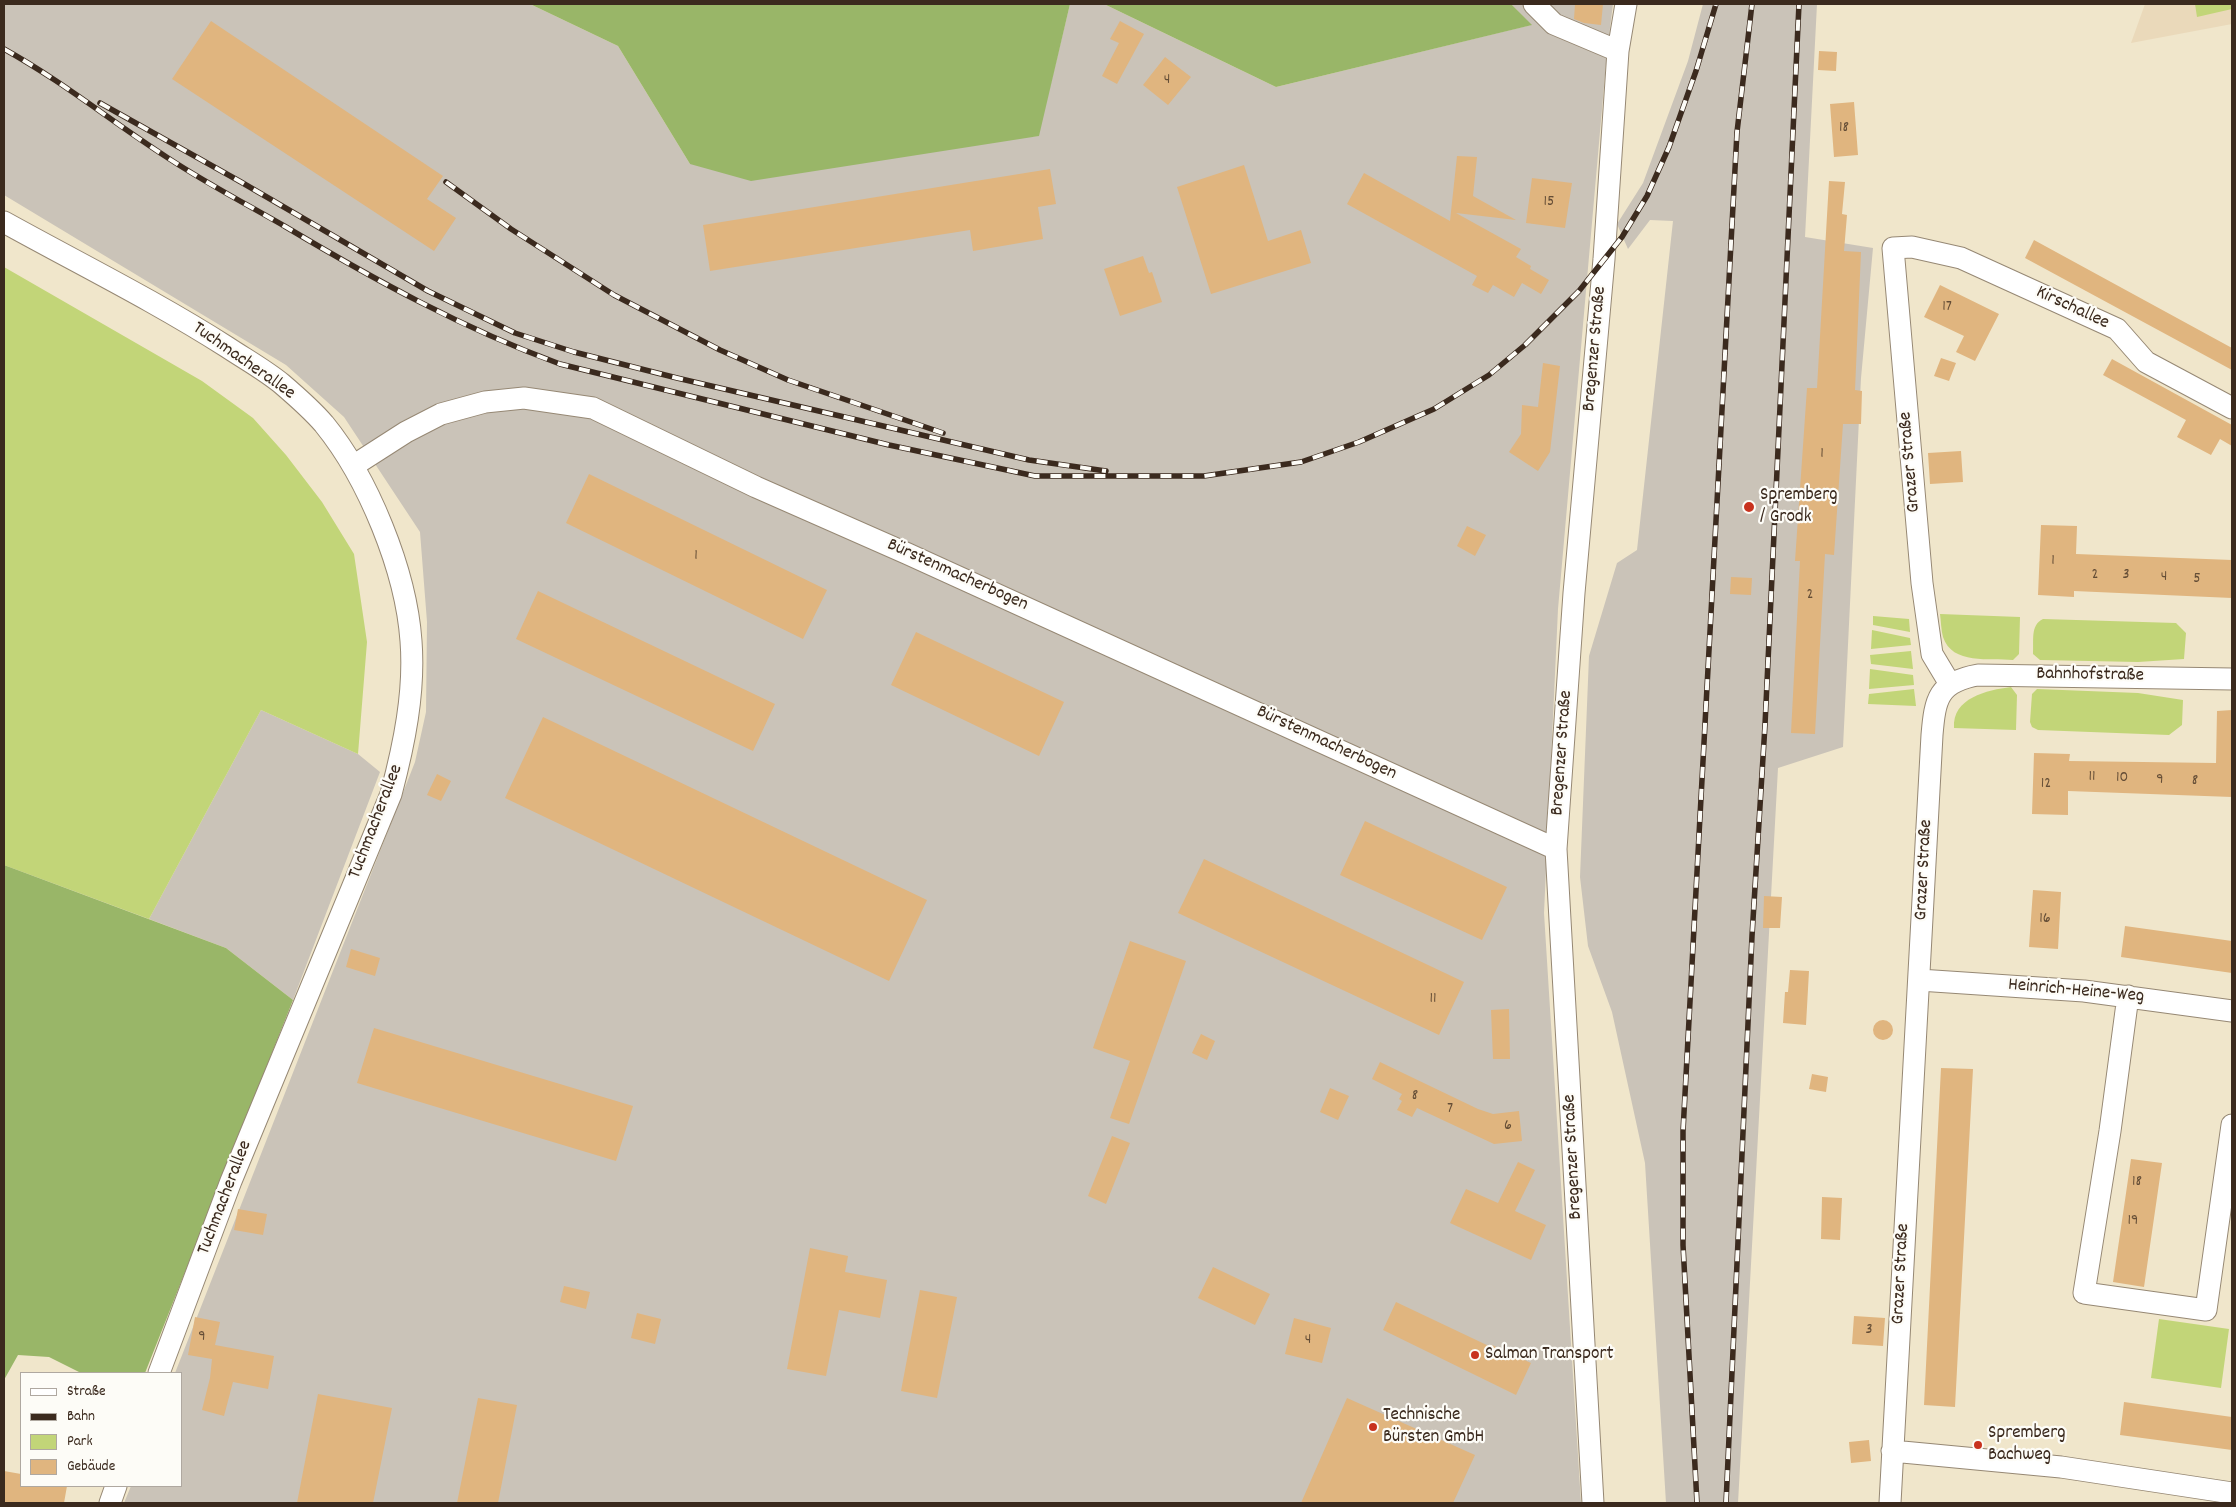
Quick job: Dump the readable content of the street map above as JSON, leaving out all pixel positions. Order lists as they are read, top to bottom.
{
  "streets": {
    "street": [
      "Kirschallee",
      "Bregenzer Straße",
      "Tuchmacherallee",
      "Grazer Straße",
      "Bürstenmacherbogen",
      "Bahnhofstraße",
      "Heinrich-Heine-Weg"
    ]
  },
  "crossings": [
    ["Kirschallee", "Grazer Straße"],
    ["Bregenzer Straße", "Bürstenmacherbogen"],
    ["Tuchmacherallee", "Bürstenmacherbogen"],
    ["Grazer Straße", "Bahnhofstraße"],
    ["Grazer Straße", "Heinrich-Heine-Weg"]
  ],
  "places": [
    "Spremberg / Grodk",
    "Salman Transport",
    "Technische Bürsten GmbH",
    "Spremberg Bachweg"
  ],
  "house_numbers": [
    "4",
    "18",
    "15",
    "17",
    "1",
    "1",
    "1",
    "2",
    "3",
    "4",
    "5",
    "2",
    "11",
    "10",
    "9",
    "8",
    "12",
    "16",
    "11",
    "8",
    "7",
    "6",
    "18",
    "19",
    "3",
    "9",
    "4"
  ],
  "legend": [
    "Straße",
    "Bahn",
    "Park",
    "Gebäude"
  ]
}
